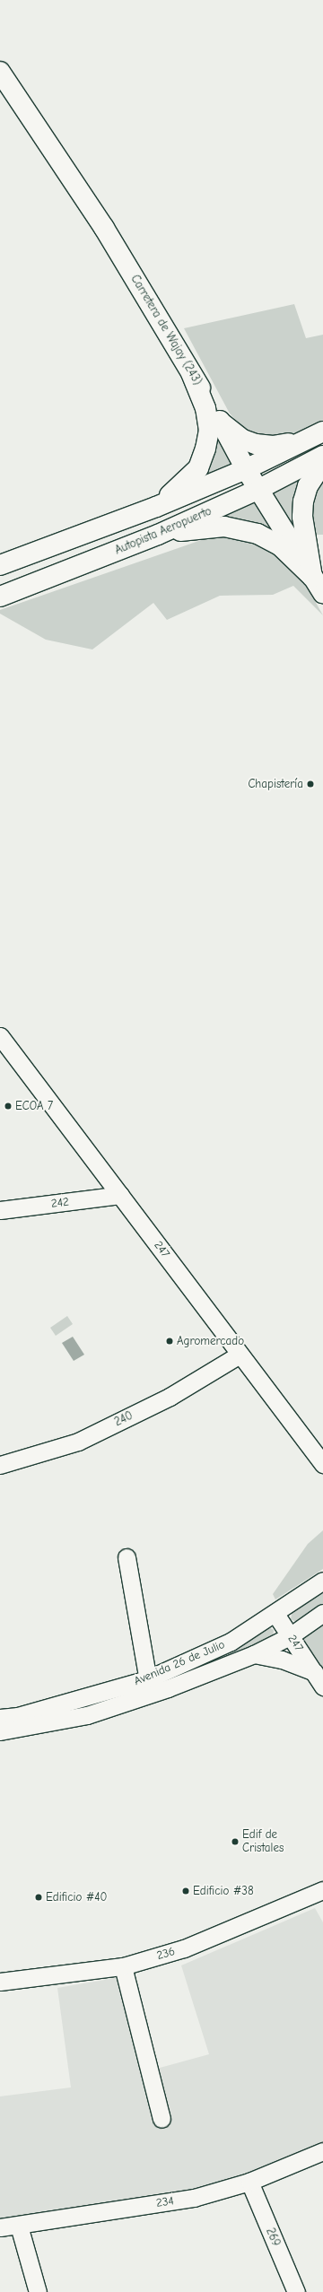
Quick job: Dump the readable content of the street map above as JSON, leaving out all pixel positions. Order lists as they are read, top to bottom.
{
  "streets": {
    "main road": ["Carretera de Wajay (243)", "Autopista Aeropuerto"],
    "street": [
      "242",
      "247",
      "240",
      "Avenida 26 de Julio",
      "236",
      "234",
      "269"
    ]
  },
  "crossings": [
    ["Carretera de Wajay (243)", "Autopista Aeropuerto"],
    ["242", "247"],
    ["247", "240"],
    ["247", "Avenida 26 de Julio"],
    ["234", "269"]
  ],
  "places": [
    "Chapistería",
    "ECOA 7",
    "Agromercado",
    "Edif de Cristales",
    "Edificio #38",
    "Edificio #40"
  ]
}
